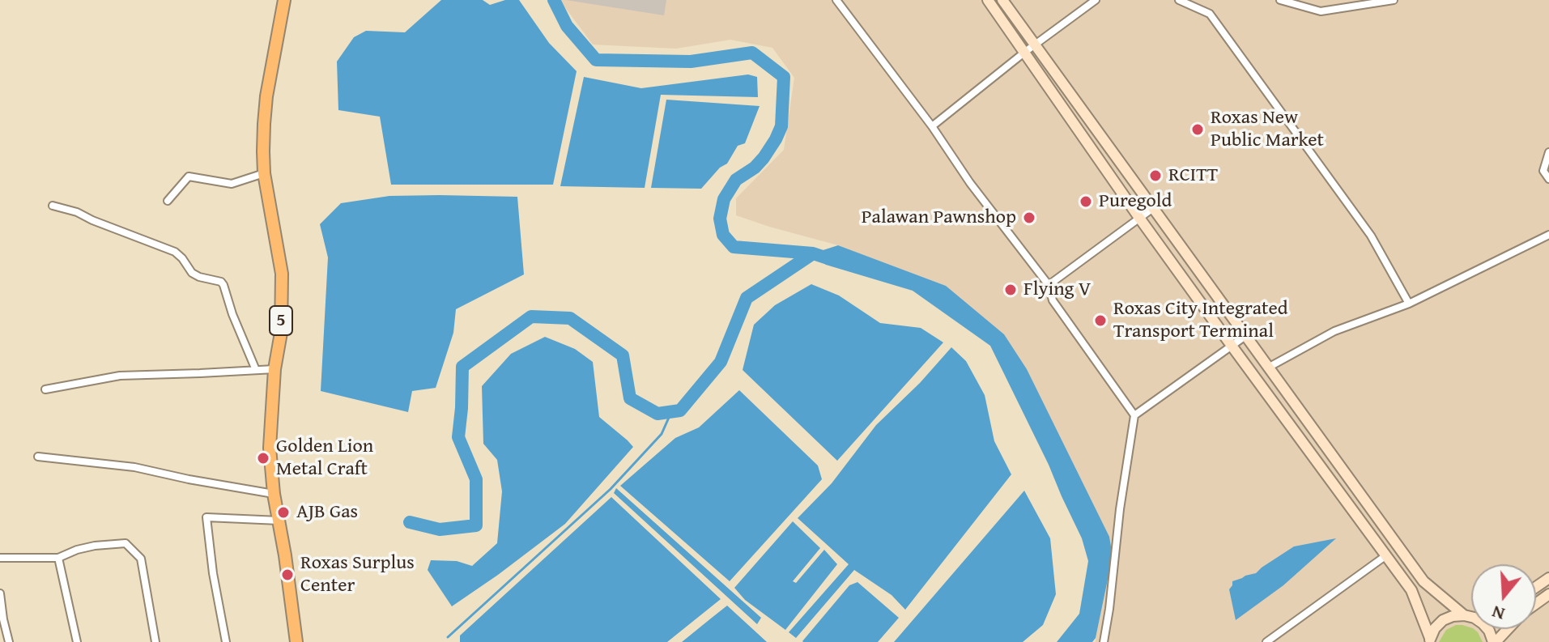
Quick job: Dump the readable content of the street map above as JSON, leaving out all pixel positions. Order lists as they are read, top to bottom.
{
  "streets": {
    "highway": ["5"]
  },
  "places": [
    "Roxas New Public Market",
    "RCITT",
    "Puregold",
    "Palawan Pawnshop",
    "Flying V",
    "Roxas City Integrated Transport Terminal",
    "Golden Lion Metal Craft",
    "AJB Gas",
    "Roxas Surplus Center"
  ],
  "north": "bottom"
}
